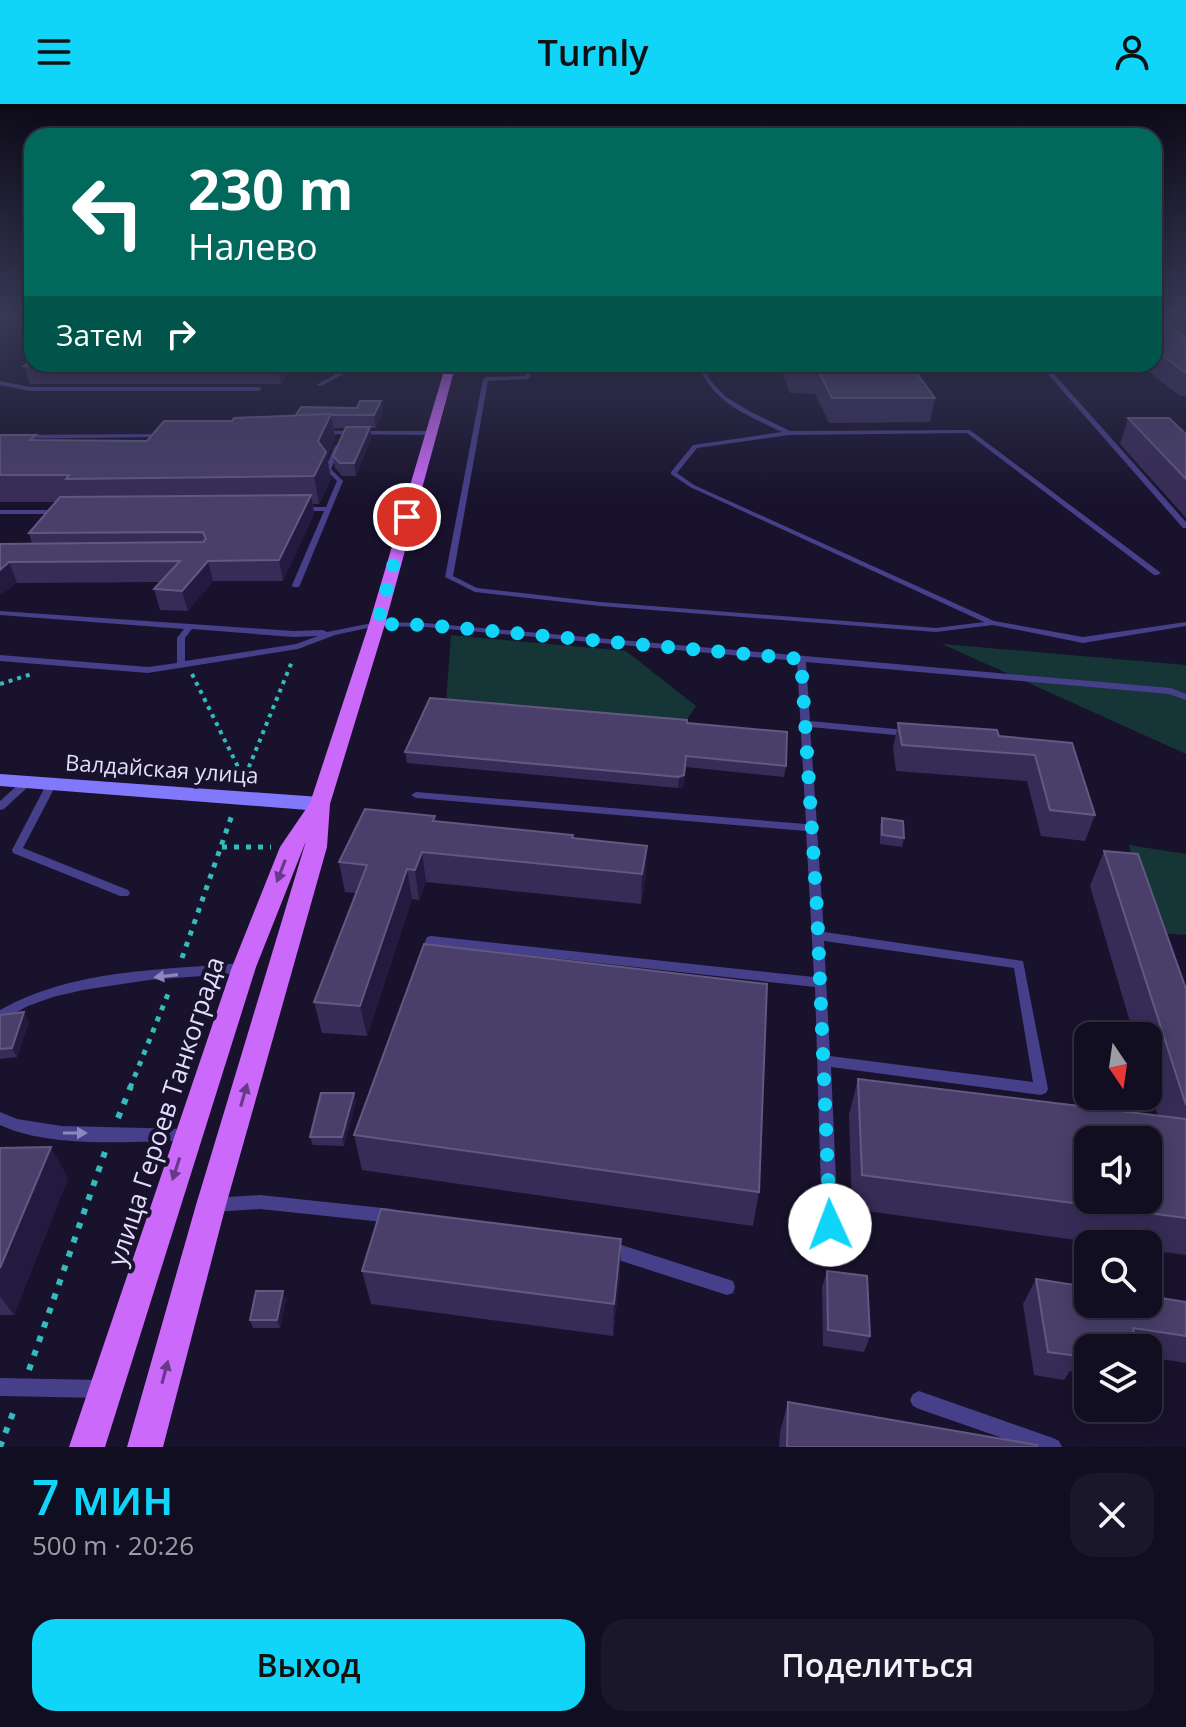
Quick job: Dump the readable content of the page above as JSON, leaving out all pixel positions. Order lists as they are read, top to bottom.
{
  "streets": {
    "main road": ["улица Героев Танкограда"],
    "street": ["Валдайская улица"]
  },
  "crossings": [
    ["Валдайская улица", "улица Героев Танкограда"]
  ],
  "north": "bottom",
  "page": {
    "header": "Turnly",
    "turn": ["230 m", "Налево"],
    "then": "Затем",
    "heading": ["7 мин", "500 m · 20:26"],
    "buttons": ["Выход", "Поделиться"]
  }
}
